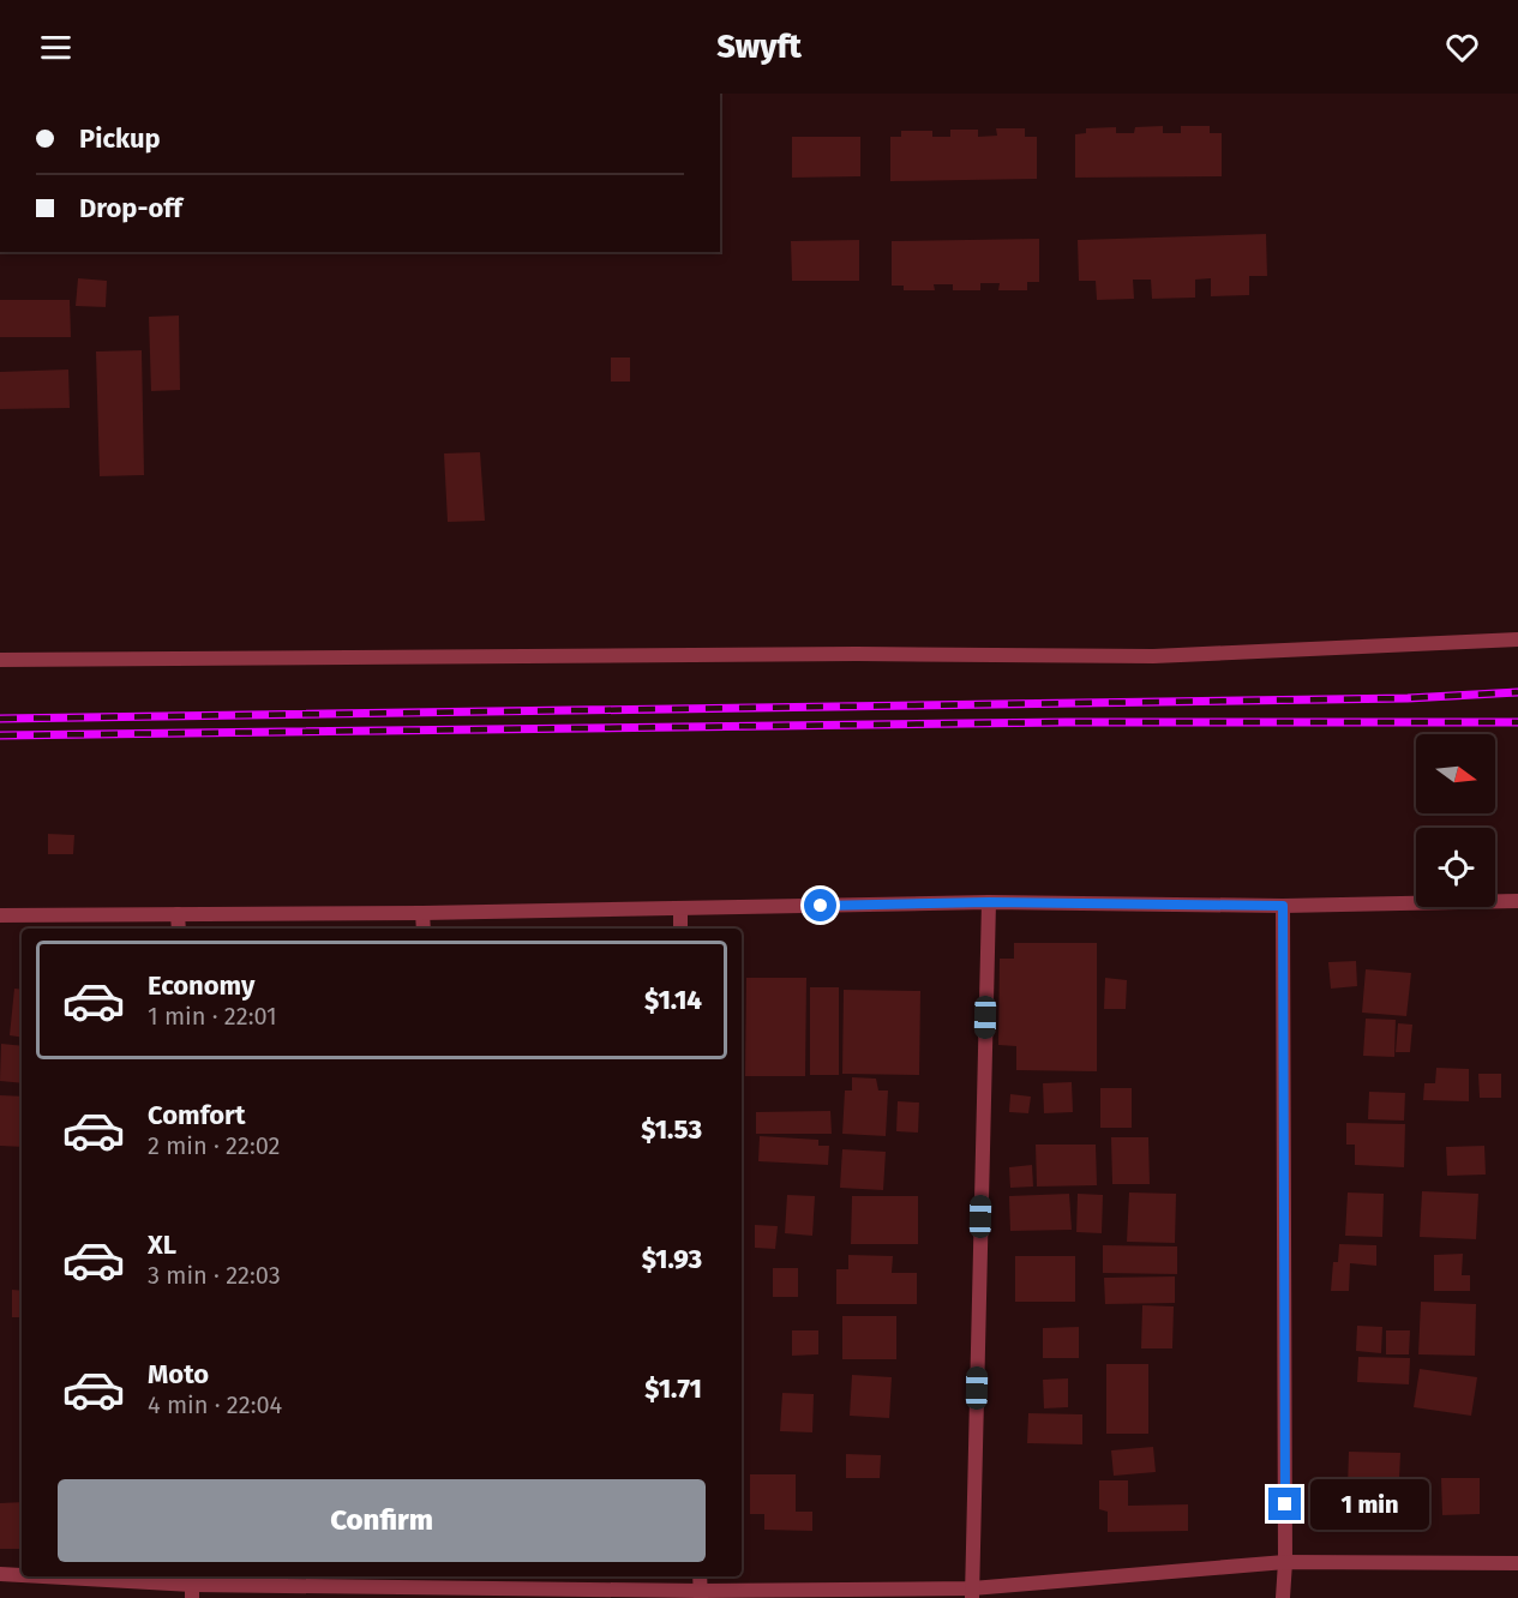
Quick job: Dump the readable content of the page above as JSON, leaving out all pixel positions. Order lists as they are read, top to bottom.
{
  "north": "right",
  "page": {
    "header": "Swyft",
    "banner": ["Pickup", "Drop-off"],
    "list": [
      {
        "name": "Economy",
        "note": "1 min · 22:01",
        "value": "$1.14"
      },
      {
        "name": "Comfort",
        "note": "2 min · 22:02",
        "value": "$1.53"
      },
      {
        "name": "XL",
        "note": "3 min · 22:03",
        "value": "$1.93"
      },
      {
        "name": "Moto",
        "note": "4 min · 22:04",
        "value": "$1.71"
      }
    ],
    "buttons": "Confirm",
    "bubble": "1 min"
  }
}
